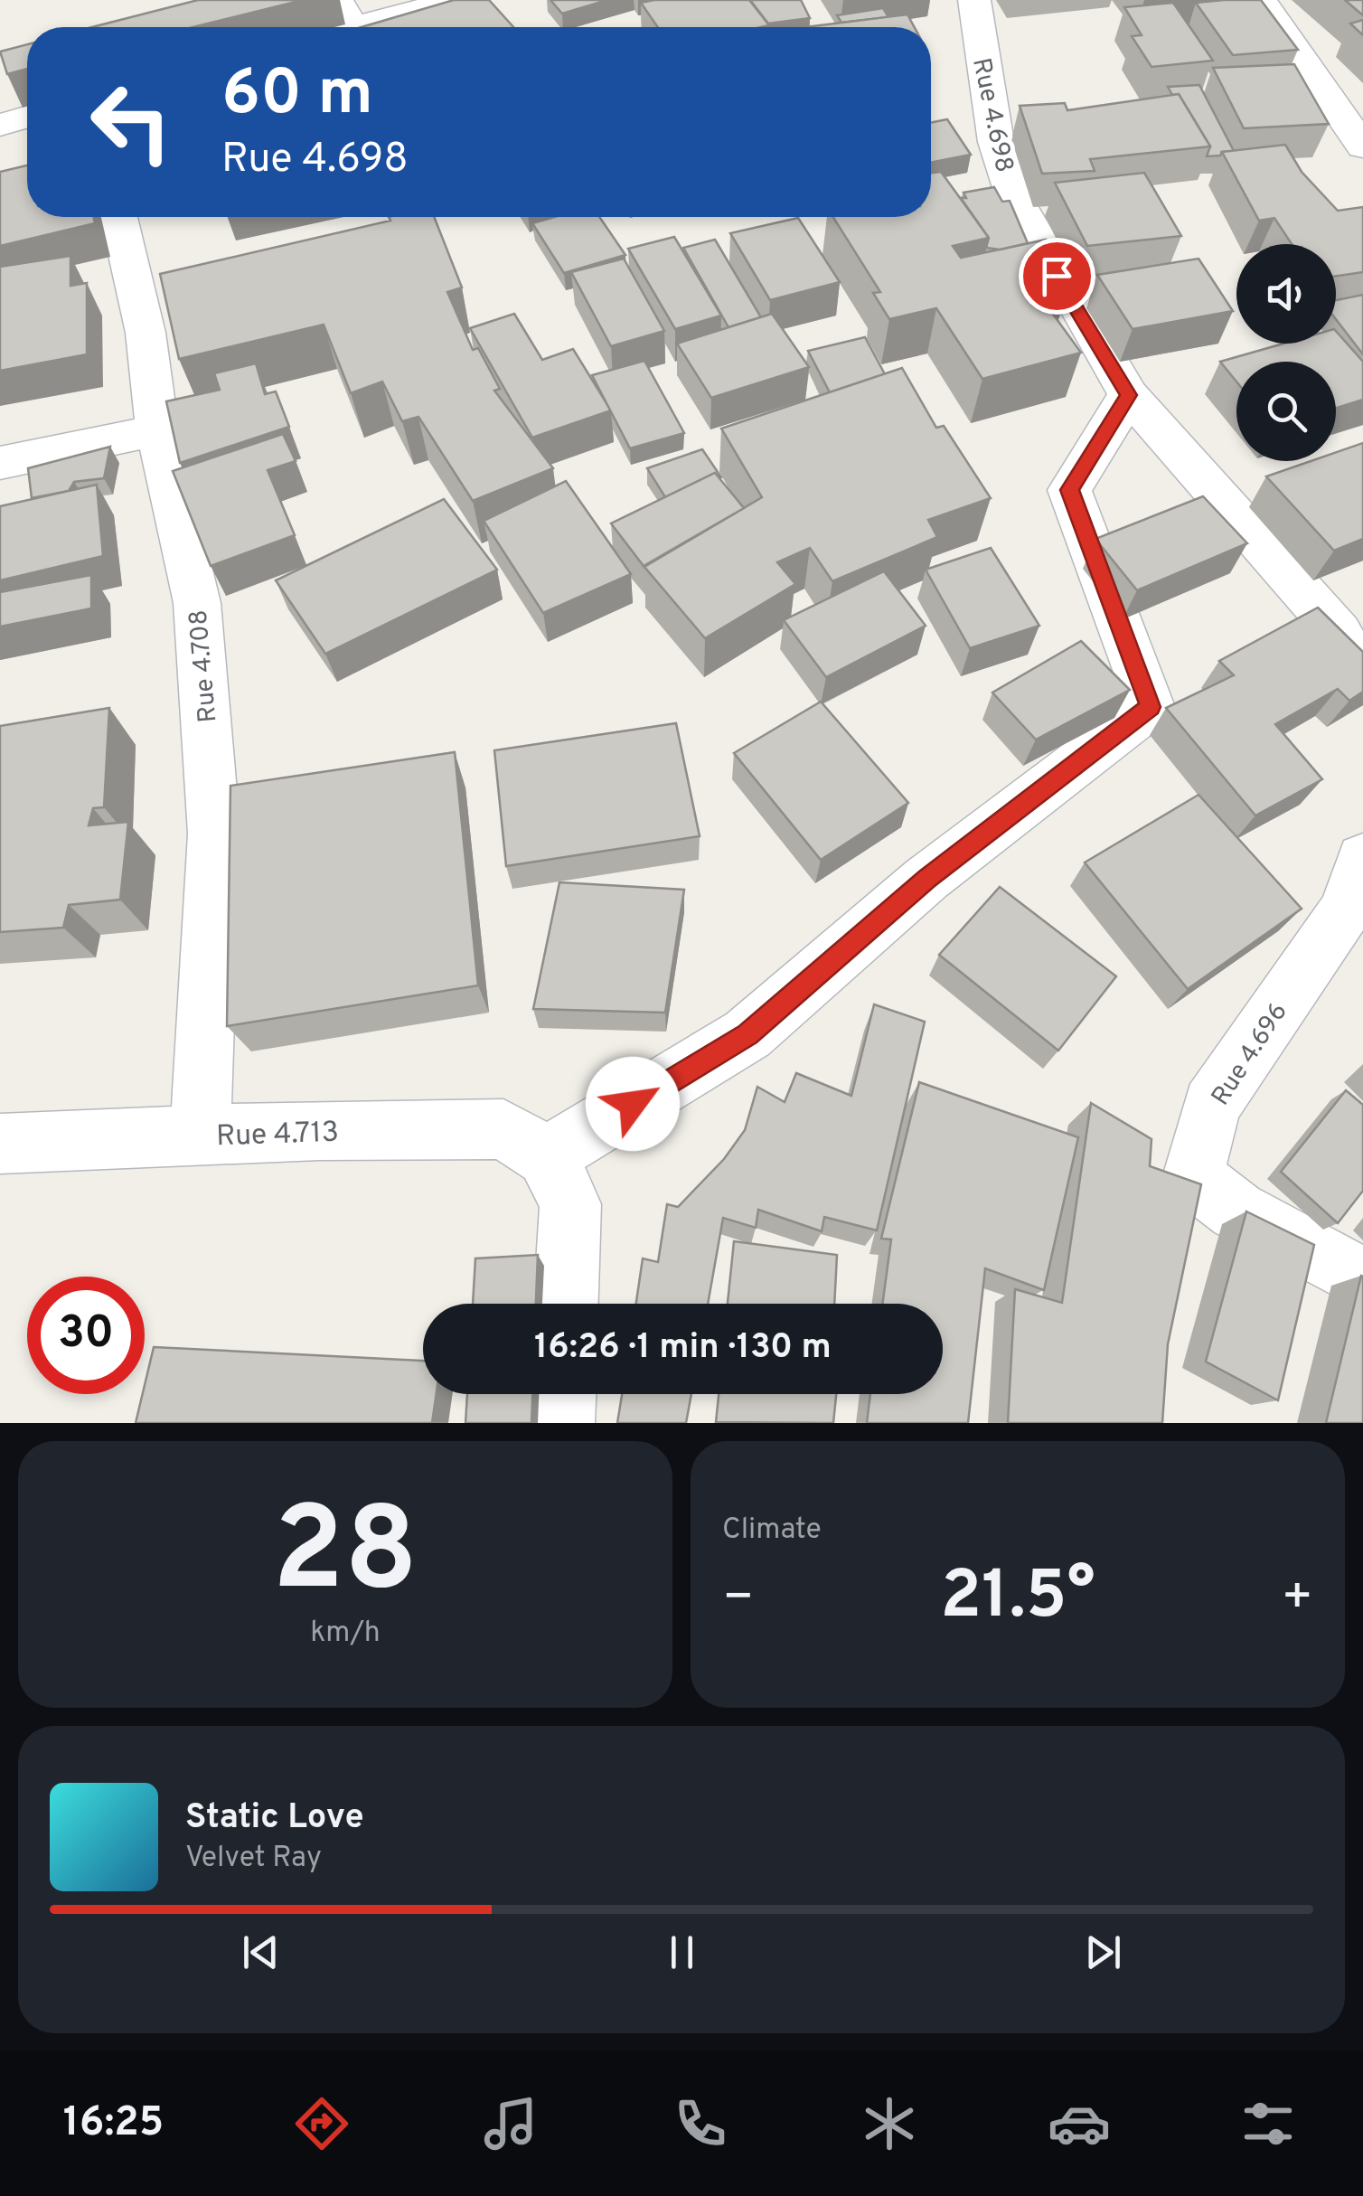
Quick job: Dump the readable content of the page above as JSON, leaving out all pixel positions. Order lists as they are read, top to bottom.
{
  "streets": {
    "street": [
      "Rue 4.698",
      "Rue 4.708",
      "Rue 4.696",
      "Rue 4.713"
    ]
  },
  "crossings": [
    ["Rue 4.708", "Rue 4.713"]
  ],
  "page": {
    "turn": ["60 m", "Rue 4.698"],
    "limit": "30",
    "trip": "16:26 · 1 min · 130 m",
    "tile": [
      ["28", "km/h"],
      "Climate"
    ],
    "heat": ["−", "21.5°", "+"],
    "song": ["Static Love", "Velvet Ray"],
    "tabs": "16:25"
  }
}
